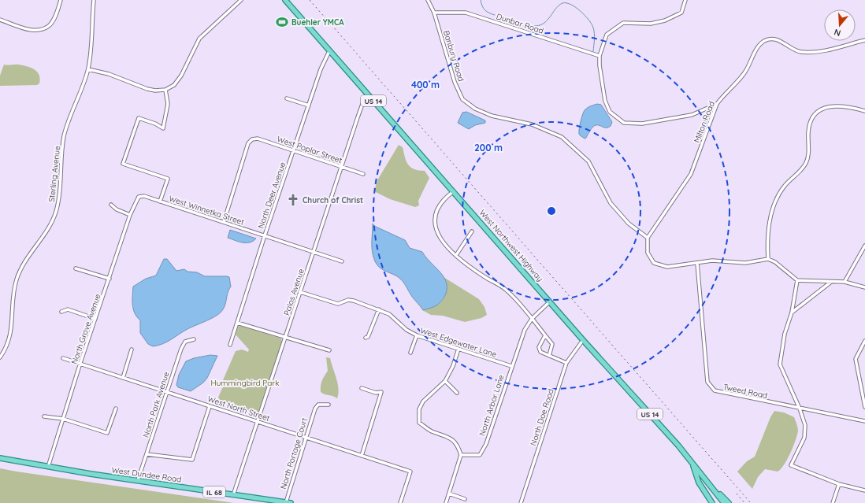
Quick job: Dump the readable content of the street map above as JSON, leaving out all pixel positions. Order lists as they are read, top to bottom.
{
  "streets": {
    "main road": [
      "US 14",
      "West Northwest Highway",
      "West Dundee Road",
      "IL 68"
    ],
    "street": [
      "Dunbar Road",
      "Banbury Road",
      "Milton Road",
      "West Poplar Street",
      "Sterling Avenue",
      "North Deer Avenue",
      "West Winnetka Street",
      "Palos Avenue",
      "North Grove Avenue",
      "West Edgewater Lane",
      "Tweed Road",
      "North Park Avenue",
      "North Arbor Lane",
      "West North Street",
      "North Doe Road",
      "North Portage Court"
    ]
  },
  "crossings": [
    ["Dunbar Road", "Banbury Road"],
    ["Banbury Road", "Milton Road"],
    ["West Poplar Street", "North Deer Avenue"],
    ["West Poplar Street", "West Winnetka Street"],
    ["West Poplar Street", "Palos Avenue"],
    ["North Deer Avenue", "West Winnetka Street"],
    ["North Deer Avenue", "West Northwest Highway"],
    ["West Winnetka Street", "Palos Avenue"],
    ["West Winnetka Street", "North Grove Avenue"],
    ["West Northwest Highway", "Palos Avenue"],
    ["West Northwest Highway", "North Arbor Lane"],
    ["West Northwest Highway", "North Doe Road"],
    ["Palos Avenue", "West Edgewater Lane"],
    ["Palos Avenue", "West North Street"],
    ["Palos Avenue", "West Dundee Road"],
    ["North Grove Avenue", "West North Street"],
    ["North Grove Avenue", "West Dundee Road"],
    ["West Edgewater Lane", "North Arbor Lane"],
    ["North Park Avenue", "West North Street"],
    ["North Park Avenue", "West Dundee Road"],
    ["West North Street", "North Portage Court"],
    ["North Portage Court", "West Dundee Road"]
  ],
  "parks": ["Hummingbird Park"],
  "places": {
    "sports": ["Buehler YMCA"],
    "church": ["Church of Christ"]
  },
  "north": "bottom",
  "rings": ["400 m", "200 m"]
}
